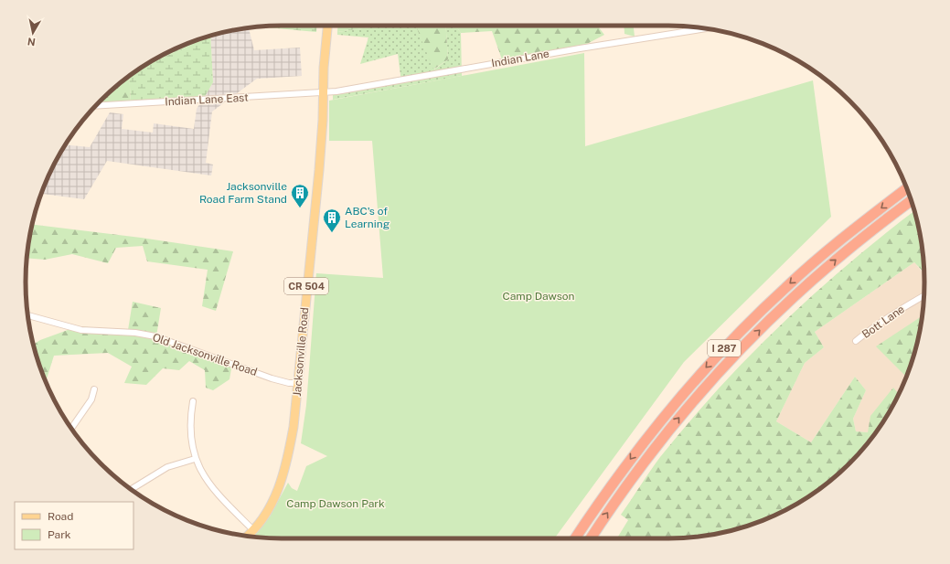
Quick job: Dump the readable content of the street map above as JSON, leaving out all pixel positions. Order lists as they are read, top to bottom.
{
  "streets": {
    "highway": ["I 287"],
    "main road": ["CR 504", "Jacksonville Road"],
    "street": [
      "Indian Lane",
      "Indian Lane East",
      "Bott Lane",
      "Old Jacksonville Road"
    ]
  },
  "crossings": [
    ["Indian Lane", "Indian Lane East"],
    ["Indian Lane", "Jacksonville Road"],
    ["Indian Lane East", "Jacksonville Road"],
    ["Jacksonville Road", "Old Jacksonville Road"]
  ],
  "parks": ["Camp Dawson", "Camp Dawson Park"],
  "places": {
    "building": ["Jacksonville Road Farm Stand", "ABC's of Learning"]
  },
  "legend": ["Road", "Park"],
  "north": "bottom"
}
